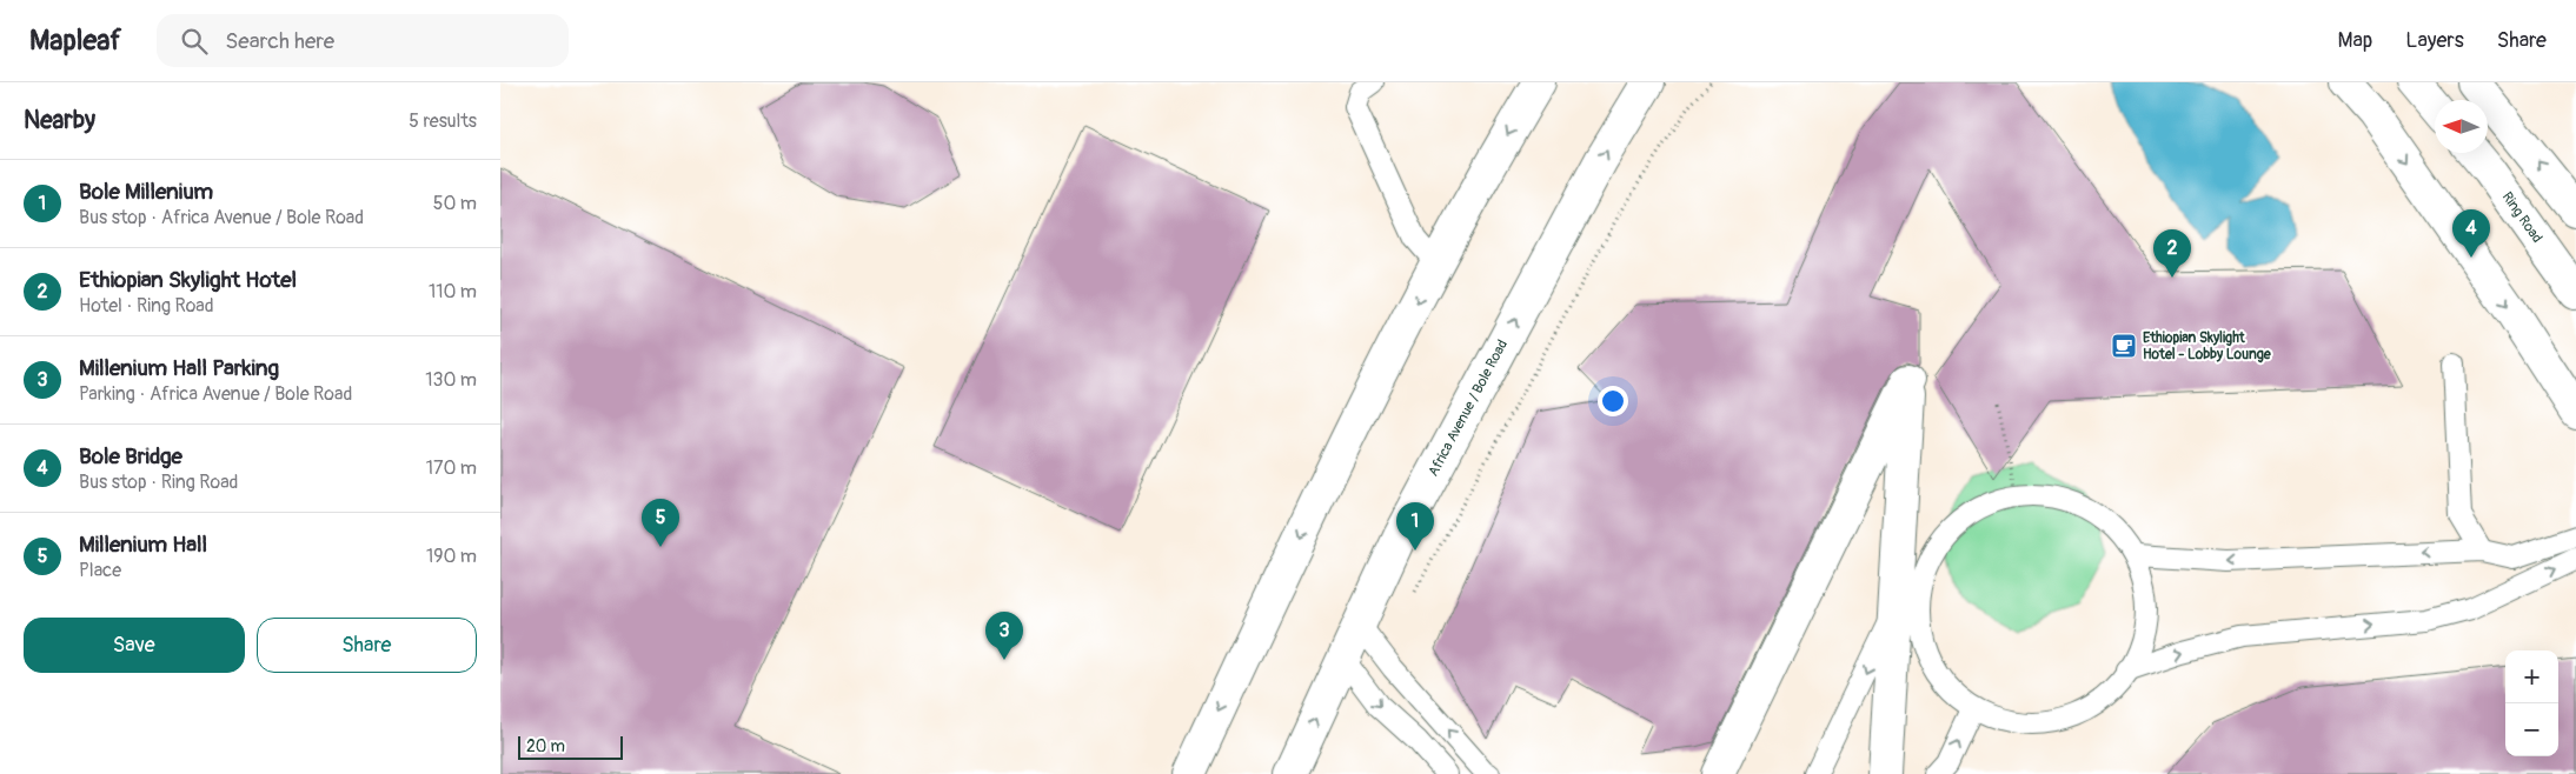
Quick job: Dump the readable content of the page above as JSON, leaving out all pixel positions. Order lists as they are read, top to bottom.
{
  "streets": {
    "main road": ["Ring Road", "Africa Avenue / Bole Road"]
  },
  "places": {
    "cafe": ["Ethiopian Skylight Hotel - Lobby Lounge"]
  },
  "scale_bar": "20 m",
  "north": "left",
  "page": {
    "header": "Mapleaf",
    "search": "Search here",
    "nav": ["Map", "Layers", "Share"],
    "heading": ["Nearby", "5 results"],
    "list": [
      {
        "mark": "1",
        "name": "Bole Millenium",
        "note": "Bus stop · Africa Avenue / Bole Road",
        "value": "50 m"
      },
      {
        "mark": "2",
        "name": "Ethiopian Skylight Hotel",
        "note": "Hotel · Ring Road",
        "value": "110 m"
      },
      {
        "mark": "3",
        "name": "Millenium Hall Parking",
        "note": "Parking · Africa Avenue / Bole Road",
        "value": "130 m"
      },
      {
        "mark": "4",
        "name": "Bole Bridge",
        "note": "Bus stop · Ring Road",
        "value": "170 m"
      },
      {
        "mark": "5",
        "name": "Millenium Hall",
        "note": "Place",
        "value": "190 m"
      }
    ],
    "pins": [
      "4",
      "2",
      "5",
      "1",
      "3"
    ],
    "buttons": ["Save", "Share"],
    "map_buttons": ["+", "−"],
    "scale": "20 m"
  }
}
